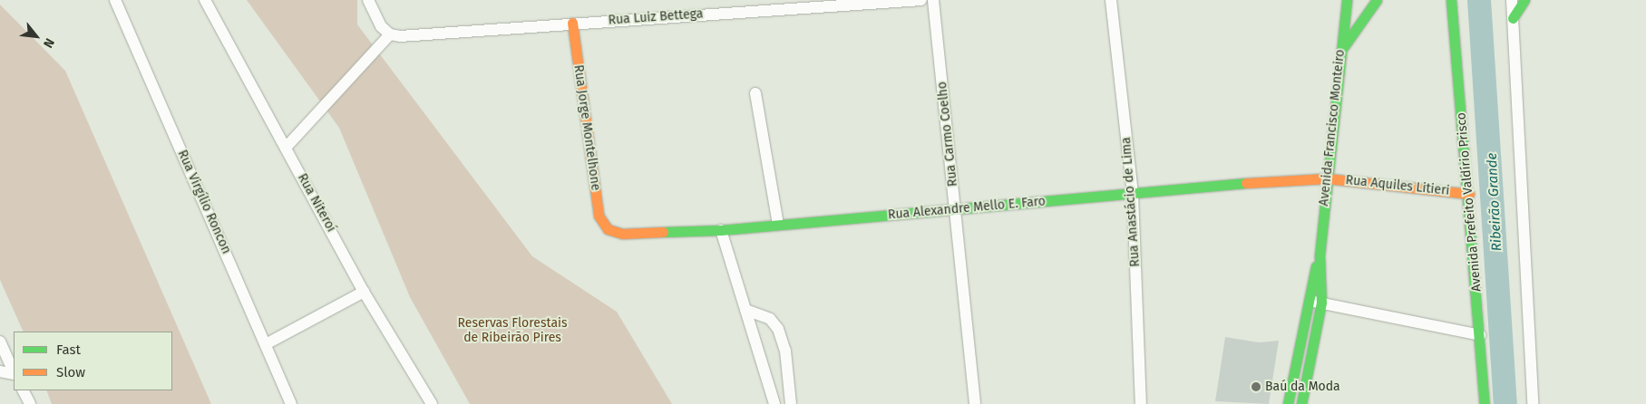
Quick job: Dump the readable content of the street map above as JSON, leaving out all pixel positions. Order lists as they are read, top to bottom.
{
  "streets": {
    "street": [
      "Rua Luiz Bettega",
      "Rua Jorge Montelhone",
      "Avenida Francisco Monteiro",
      "Rua Carmo Coelho",
      "Rua Aquiles Litieri",
      "Rua Virgílio Roncon",
      "Rua Anastácio de Lima",
      "Avenida Prefeito Valdírio Prisco",
      "Rua Niteroí",
      "Rua Alexandre Mello E. Faro"
    ]
  },
  "crossings": [
    ["Rua Luiz Bettega", "Rua Jorge Montelhone"],
    ["Rua Jorge Montelhone", "Rua Alexandre Mello E. Faro"],
    ["Avenida Francisco Monteiro", "Rua Aquiles Litieri"],
    ["Avenida Francisco Monteiro", "Rua Alexandre Mello E. Faro"],
    ["Rua Carmo Coelho", "Rua Alexandre Mello E. Faro"],
    ["Rua Aquiles Litieri", "Avenida Prefeito Valdírio Prisco"],
    ["Rua Aquiles Litieri", "Rua Alexandre Mello E. Faro"],
    ["Rua Anastácio de Lima", "Rua Alexandre Mello E. Faro"]
  ],
  "water": ["Ribeirão Grande"],
  "parks": ["Reservas Florestais de Ribeirão Pires"],
  "places": ["Baú da Moda"],
  "legend": ["Fast", "Slow"],
  "north": "bottom right"
}
